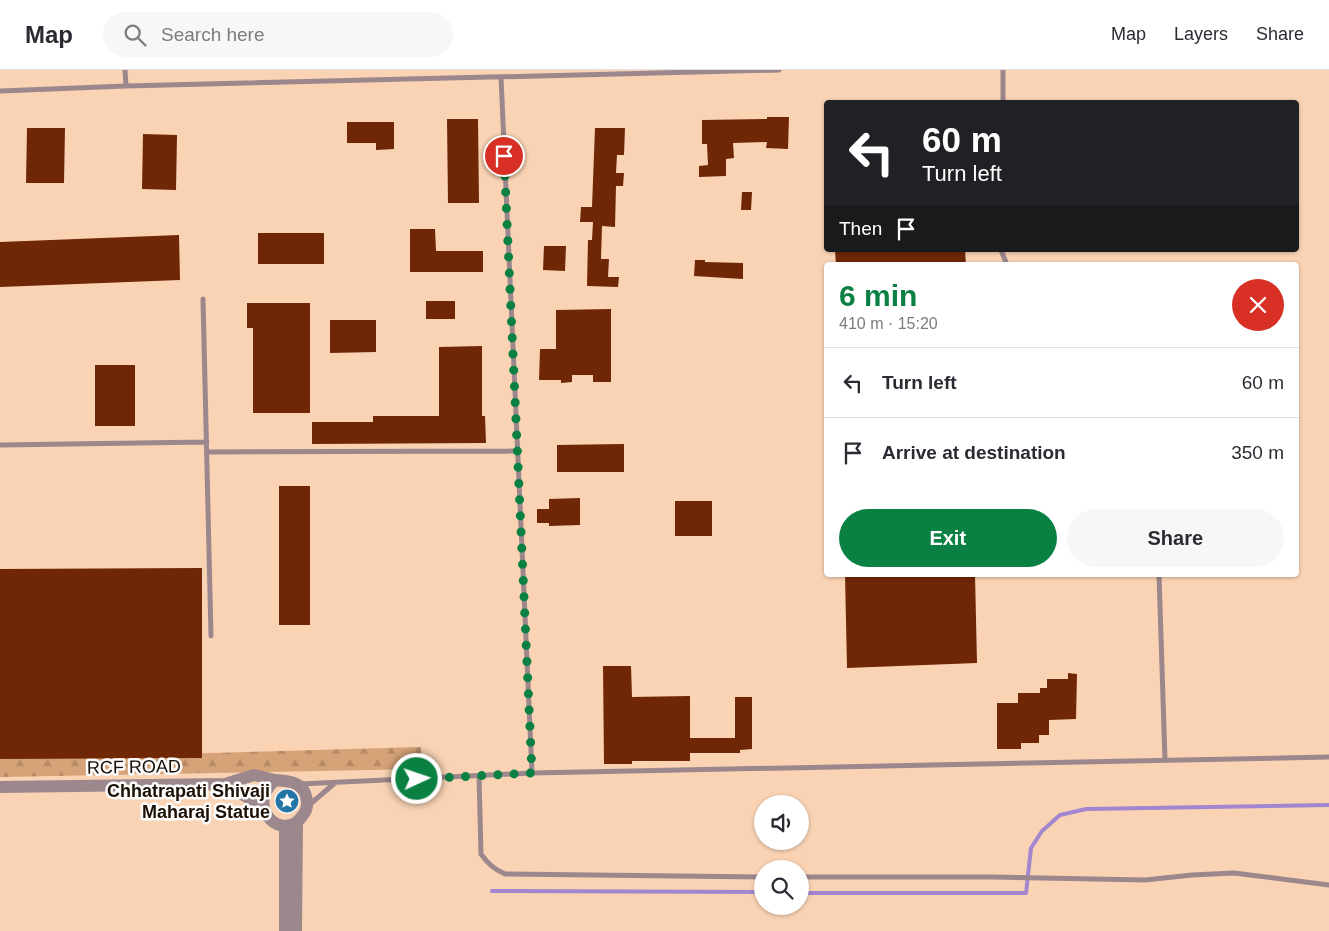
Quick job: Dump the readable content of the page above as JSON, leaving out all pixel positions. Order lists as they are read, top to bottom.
{
  "streets": {
    "street": ["RCF ROAD"]
  },
  "places": {
    "place": ["Chhatrapati Shivaji Maharaj Statue"]
  },
  "page": {
    "header": "Map",
    "search": "Search here",
    "nav": ["Map", "Layers", "Share"],
    "turn": ["60 m", "Turn left"],
    "then": "Then",
    "heading": ["6 min", "410 m · 15:20"],
    "list": [
      {
        "name": "Turn left",
        "value": "60 m"
      },
      {
        "name": "Arrive at destination",
        "value": "350 m"
      }
    ],
    "buttons": ["Exit", "Share"]
  }
}
